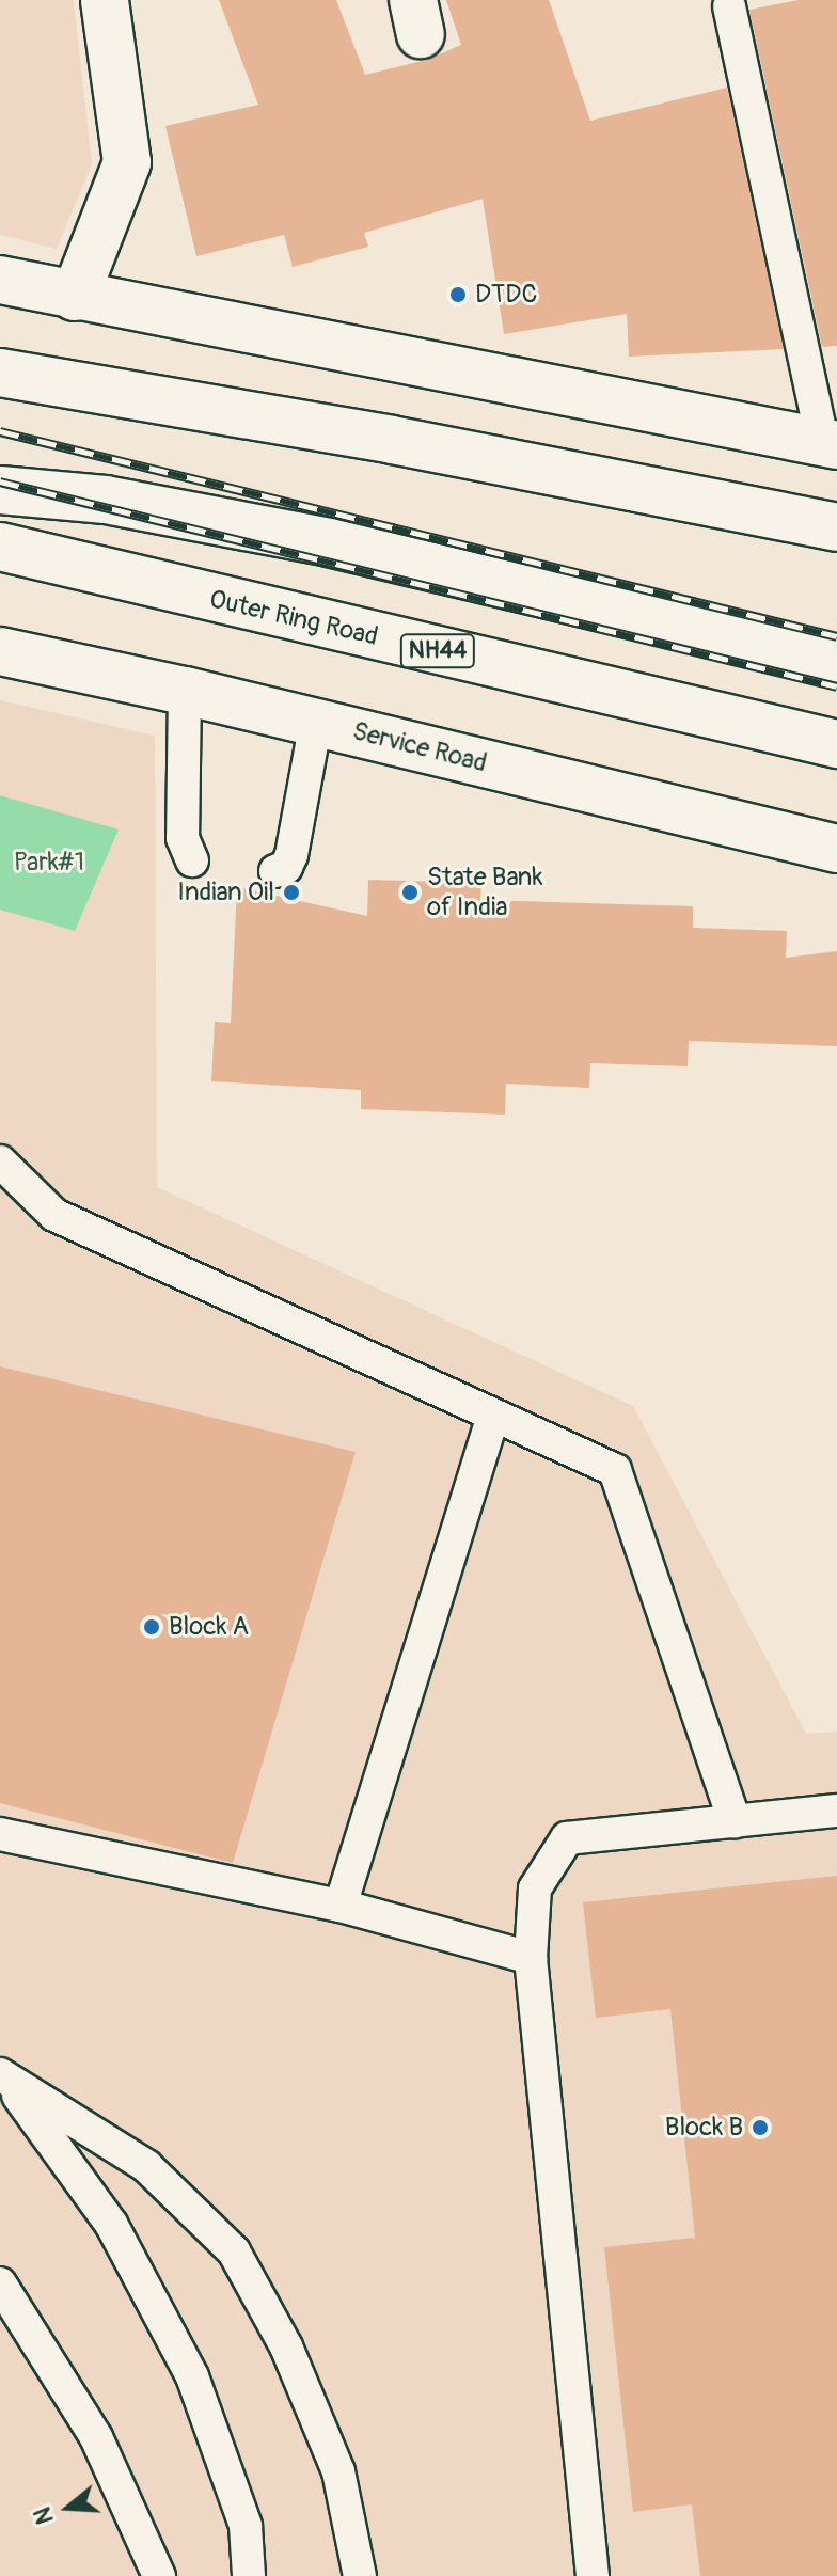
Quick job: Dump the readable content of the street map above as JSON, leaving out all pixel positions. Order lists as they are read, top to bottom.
{
  "streets": {
    "main road": ["Outer Ring Road", "NH44", "Service Road"]
  },
  "parks": ["Park#1"],
  "places": [
    "DTDC",
    "Indian Oil",
    "State Bank of India",
    "Block A",
    "Block B"
  ],
  "north": "left"
}
